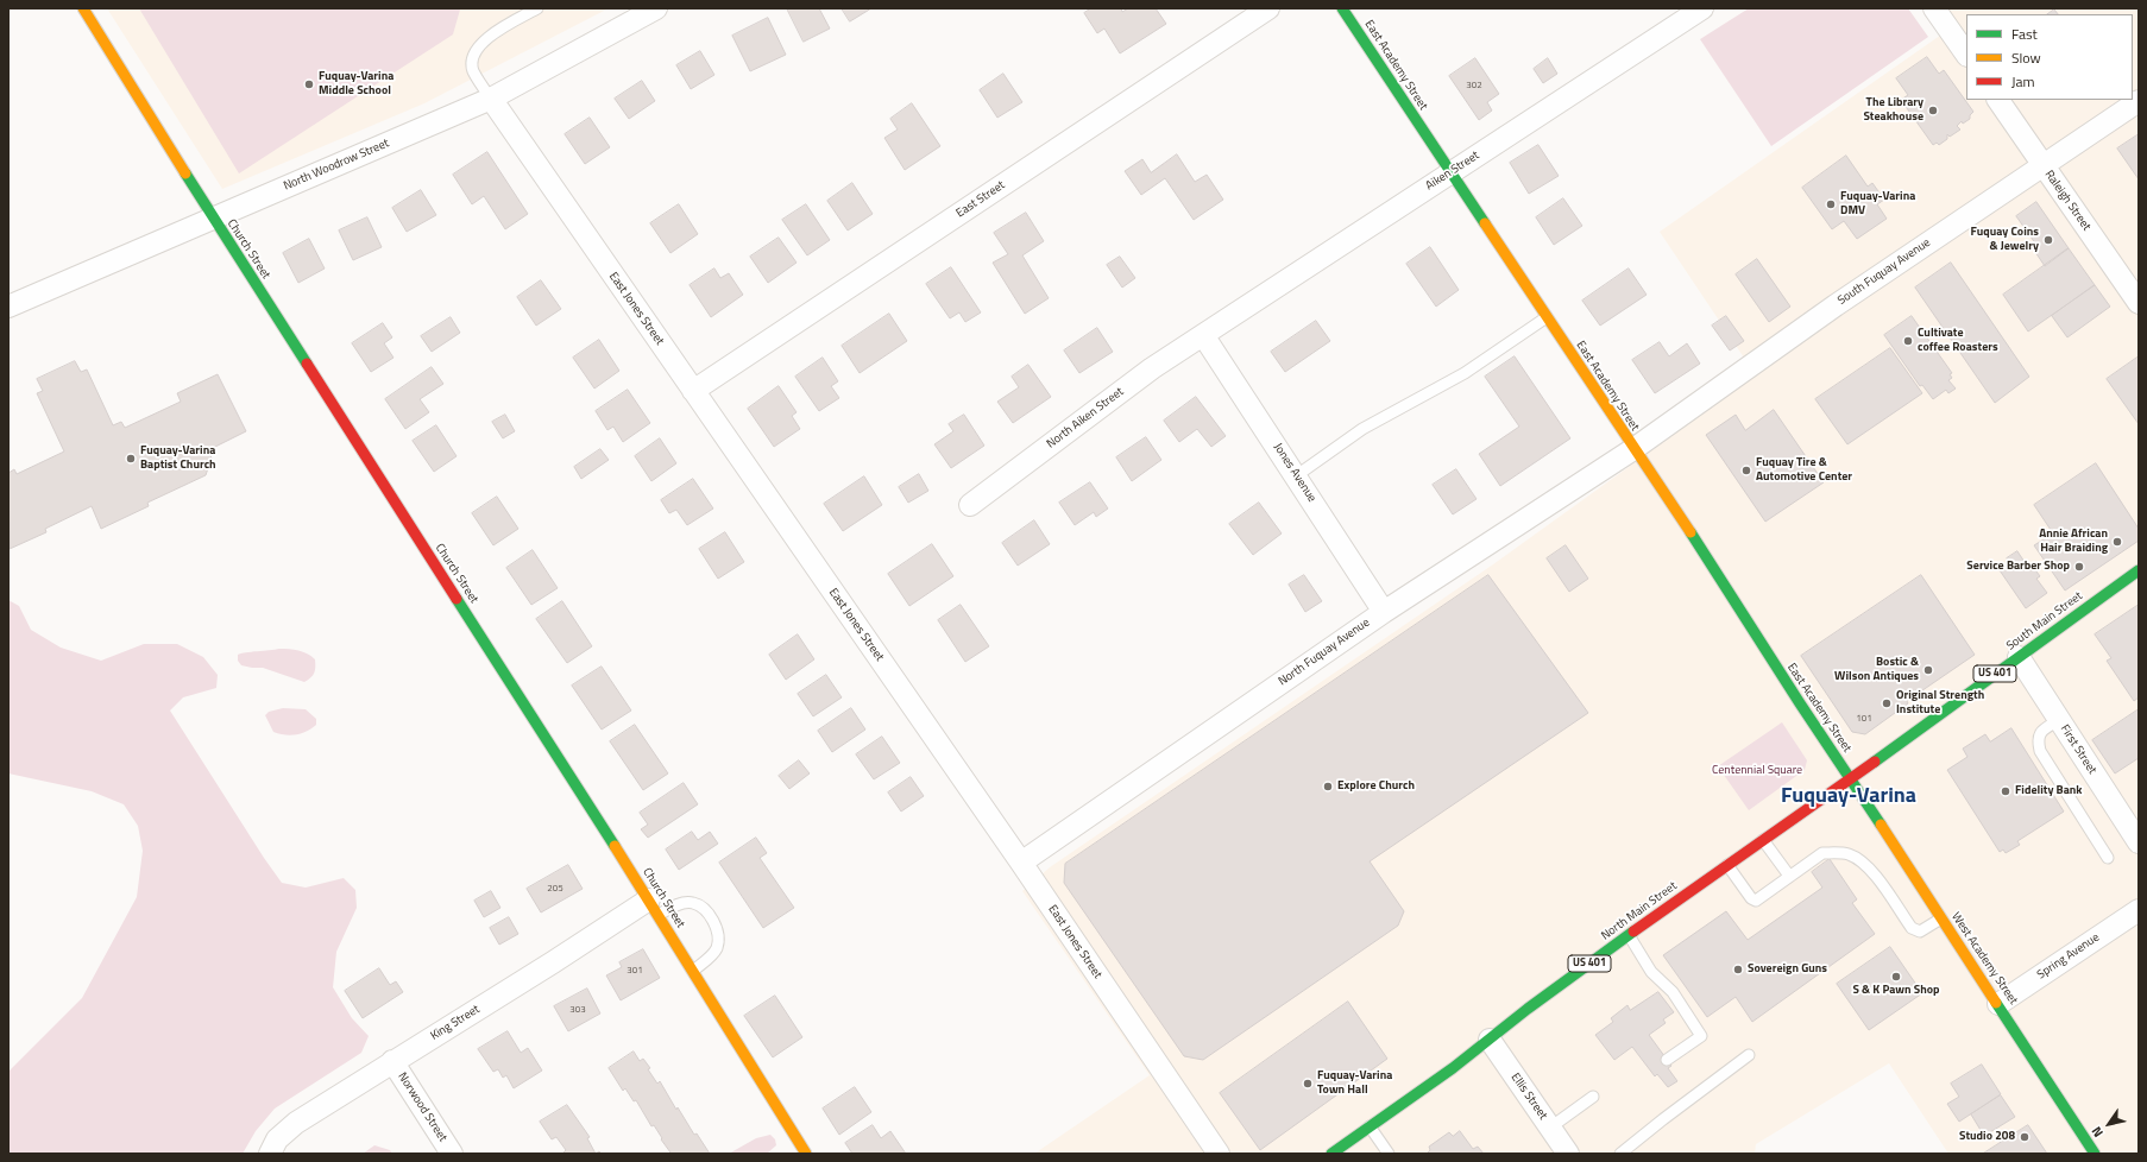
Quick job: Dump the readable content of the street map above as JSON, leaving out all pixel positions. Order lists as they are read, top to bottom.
{
  "streets": {
    "street": [
      "East Academy Street",
      "North Woodrow Street",
      "Aiken Street",
      "East Street",
      "Raleigh Street",
      "Church Street",
      "South Fuquay Avenue",
      "East Jones Street",
      "North Aiken Street",
      "Jones Avenue",
      "South Main Street",
      "North Fuquay Avenue",
      "US 401",
      "First Street",
      "North Main Street",
      "Spring Avenue",
      "West Academy Street",
      "King Street",
      "Ellis Street",
      "Norwood Street"
    ]
  },
  "crossings": [
    ["East Academy Street", "Aiken Street"],
    ["East Academy Street", "South Fuquay Avenue"],
    ["East Academy Street", "South Main Street"],
    ["East Academy Street", "North Fuquay Avenue"],
    ["East Academy Street", "North Main Street"],
    ["East Academy Street", "West Academy Street"],
    ["North Woodrow Street", "Church Street"],
    ["North Woodrow Street", "East Jones Street"],
    ["Aiken Street", "North Aiken Street"],
    ["Aiken Street", "Jones Avenue"],
    ["East Street", "East Jones Street"],
    ["Raleigh Street", "South Fuquay Avenue"],
    ["Church Street", "King Street"],
    ["South Fuquay Avenue", "North Fuquay Avenue"],
    ["East Jones Street", "North Fuquay Avenue"],
    ["North Aiken Street", "Jones Avenue"],
    ["Jones Avenue", "North Fuquay Avenue"],
    ["South Main Street", "First Street"],
    ["South Main Street", "North Main Street"],
    ["South Main Street", "West Academy Street"],
    ["North Main Street", "West Academy Street"],
    ["North Main Street", "Ellis Street"],
    ["Spring Avenue", "West Academy Street"],
    ["King Street", "Norwood Street"]
  ],
  "districts": ["Fuquay-Varina"],
  "parks": ["Centennial Square"],
  "places": [
    "Fuquay-Varina Middle School",
    "The Library Steakhouse",
    "Fuquay-Varina DMV",
    "Fuquay Coins & Jewelry",
    "Cultivate coffee Roasters",
    "Fuquay-Varina Baptist Church",
    "Fuquay Tire & Automotive Center",
    "Annie African Hair Braiding",
    "Service Barber Shop",
    "Bostic & Wilson Antiques",
    "Original Strength Institute",
    "Explore Church",
    "Fidelity Bank",
    "Sovereign Guns",
    "S & K Pawn Shop",
    "Fuquay-Varina Town Hall",
    "Studio 208"
  ],
  "house_numbers": [
    "302",
    "101",
    "205",
    "301",
    "303"
  ],
  "legend": ["Fast", "Slow", "Jam"],
  "north": "bottom left"
}
